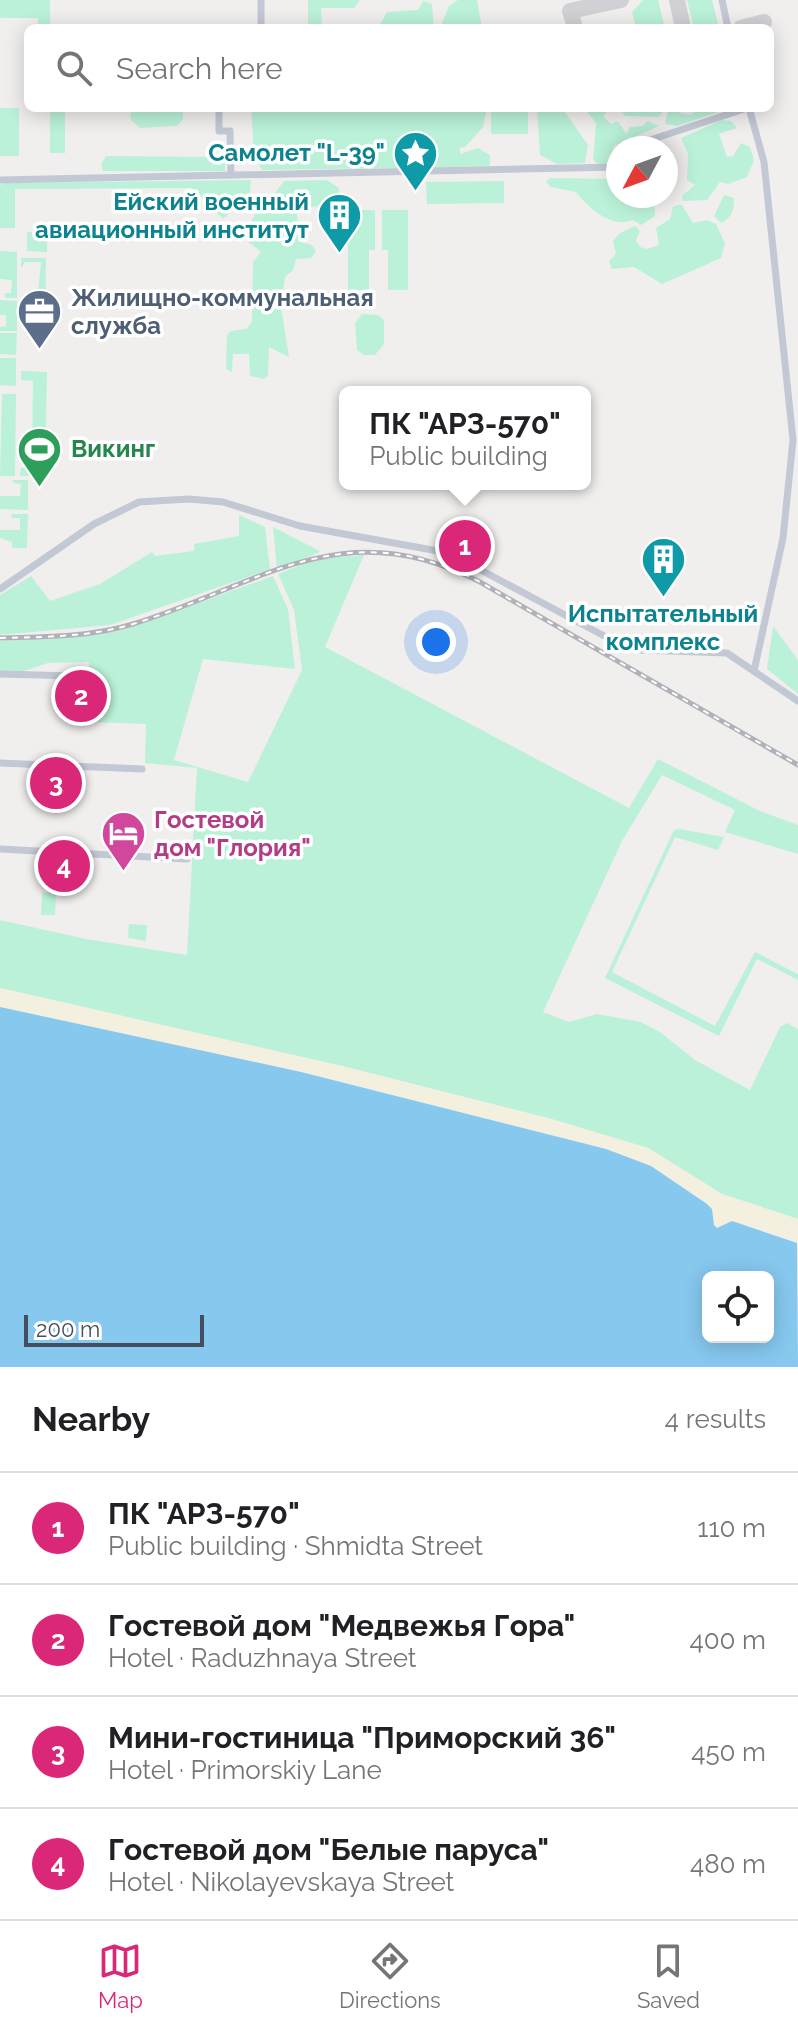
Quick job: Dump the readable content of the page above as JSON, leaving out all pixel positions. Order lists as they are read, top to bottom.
{
  "places": {
    "place": ["Самолет \"L-39\""],
    "building": ["Ейский военный авиационный институт", "Испытательный комплекс"],
    "office": ["Жилищно-коммунальная служба"],
    "sports": ["Викинг"],
    "hotel": ["Гостевой дом \"Глория\""]
  },
  "scale_bar": "200 m",
  "north": "bottom left",
  "page": {
    "search": "Search here",
    "popup": ["ПК \"АРЗ-570\"", "Public building"],
    "pins": [
      "1",
      "2",
      "3",
      "4"
    ],
    "scale": "200 m",
    "heading": ["Nearby", "4 results"],
    "list": [
      {
        "mark": "1",
        "name": "ПК \"АРЗ-570\"",
        "note": "Public building · Shmidta Street",
        "value": "110 m"
      },
      {
        "mark": "2",
        "name": "Гостевой дом \"Медвежья Гора\"",
        "note": "Hotel · Raduzhnaya Street",
        "value": "400 m"
      },
      {
        "mark": "3",
        "name": "Мини-гостиница \"Приморский 36\"",
        "note": "Hotel · Primorskiy Lane",
        "value": "450 m"
      },
      {
        "mark": "4",
        "name": "Гостевой дом \"Белые паруса\"",
        "note": "Hotel · Nikolayevskaya Street",
        "value": "480 m"
      }
    ],
    "nav": ["Map", "Directions", "Saved"]
  }
}
